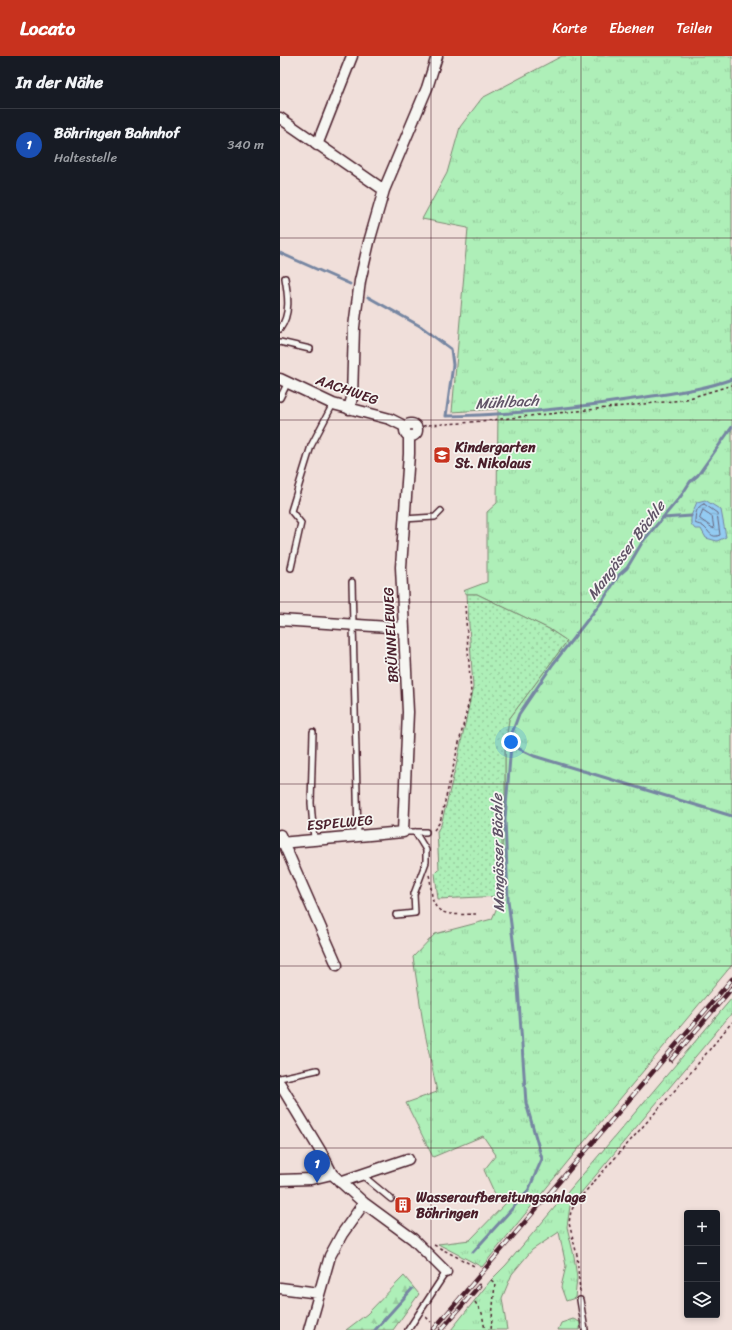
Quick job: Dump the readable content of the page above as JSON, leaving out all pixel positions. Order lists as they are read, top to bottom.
{
  "streets": {
    "street": ["AACHWEG", "BRÜNNELEWEG", "ESPELWEG"]
  },
  "crossings": [
    ["AACHWEG", "BRÜNNELEWEG"],
    ["BRÜNNELEWEG", "ESPELWEG"]
  ],
  "water": ["Mühlbach", "Mangässer Bächle"],
  "places": {
    "school or university": ["Kindergarten St. Nikolaus"],
    "building": ["Wasseraufbereitungsanlage Böhringen"]
  },
  "page": {
    "header": "Locato",
    "nav": ["Karte", "Ebenen", "Teilen"],
    "heading": "In der Nähe",
    "list": [
      {
        "mark": "1",
        "name": "Böhringen Bahnhof",
        "note": "Haltestelle",
        "value": "340 m"
      }
    ],
    "pins": "1",
    "map_buttons": ["+", "−"]
  }
}
